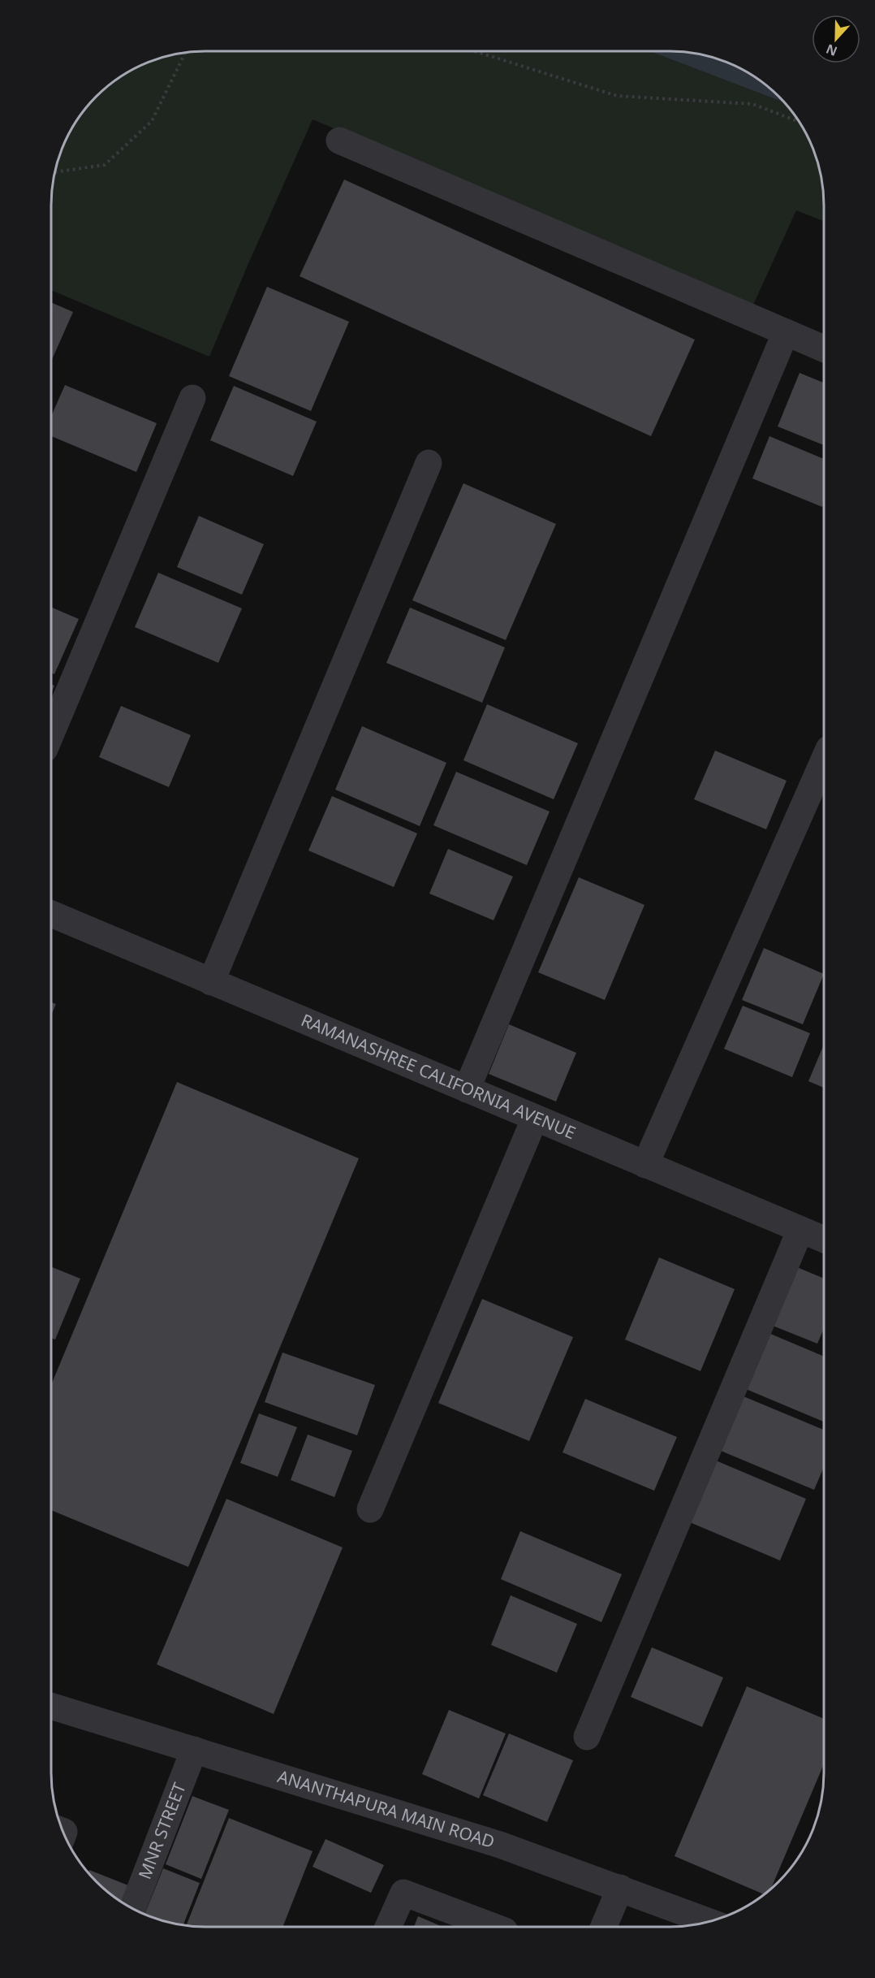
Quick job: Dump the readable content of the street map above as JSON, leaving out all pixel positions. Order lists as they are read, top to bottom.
{
  "streets": {
    "street": ["RAMANASHREE CALIFORNIA AVENUE", "ANANTHAPURA MAIN ROAD", "MNR STREET"]
  },
  "crossings": [
    ["ANANTHAPURA MAIN ROAD", "MNR STREET"]
  ],
  "north": "bottom"
}
